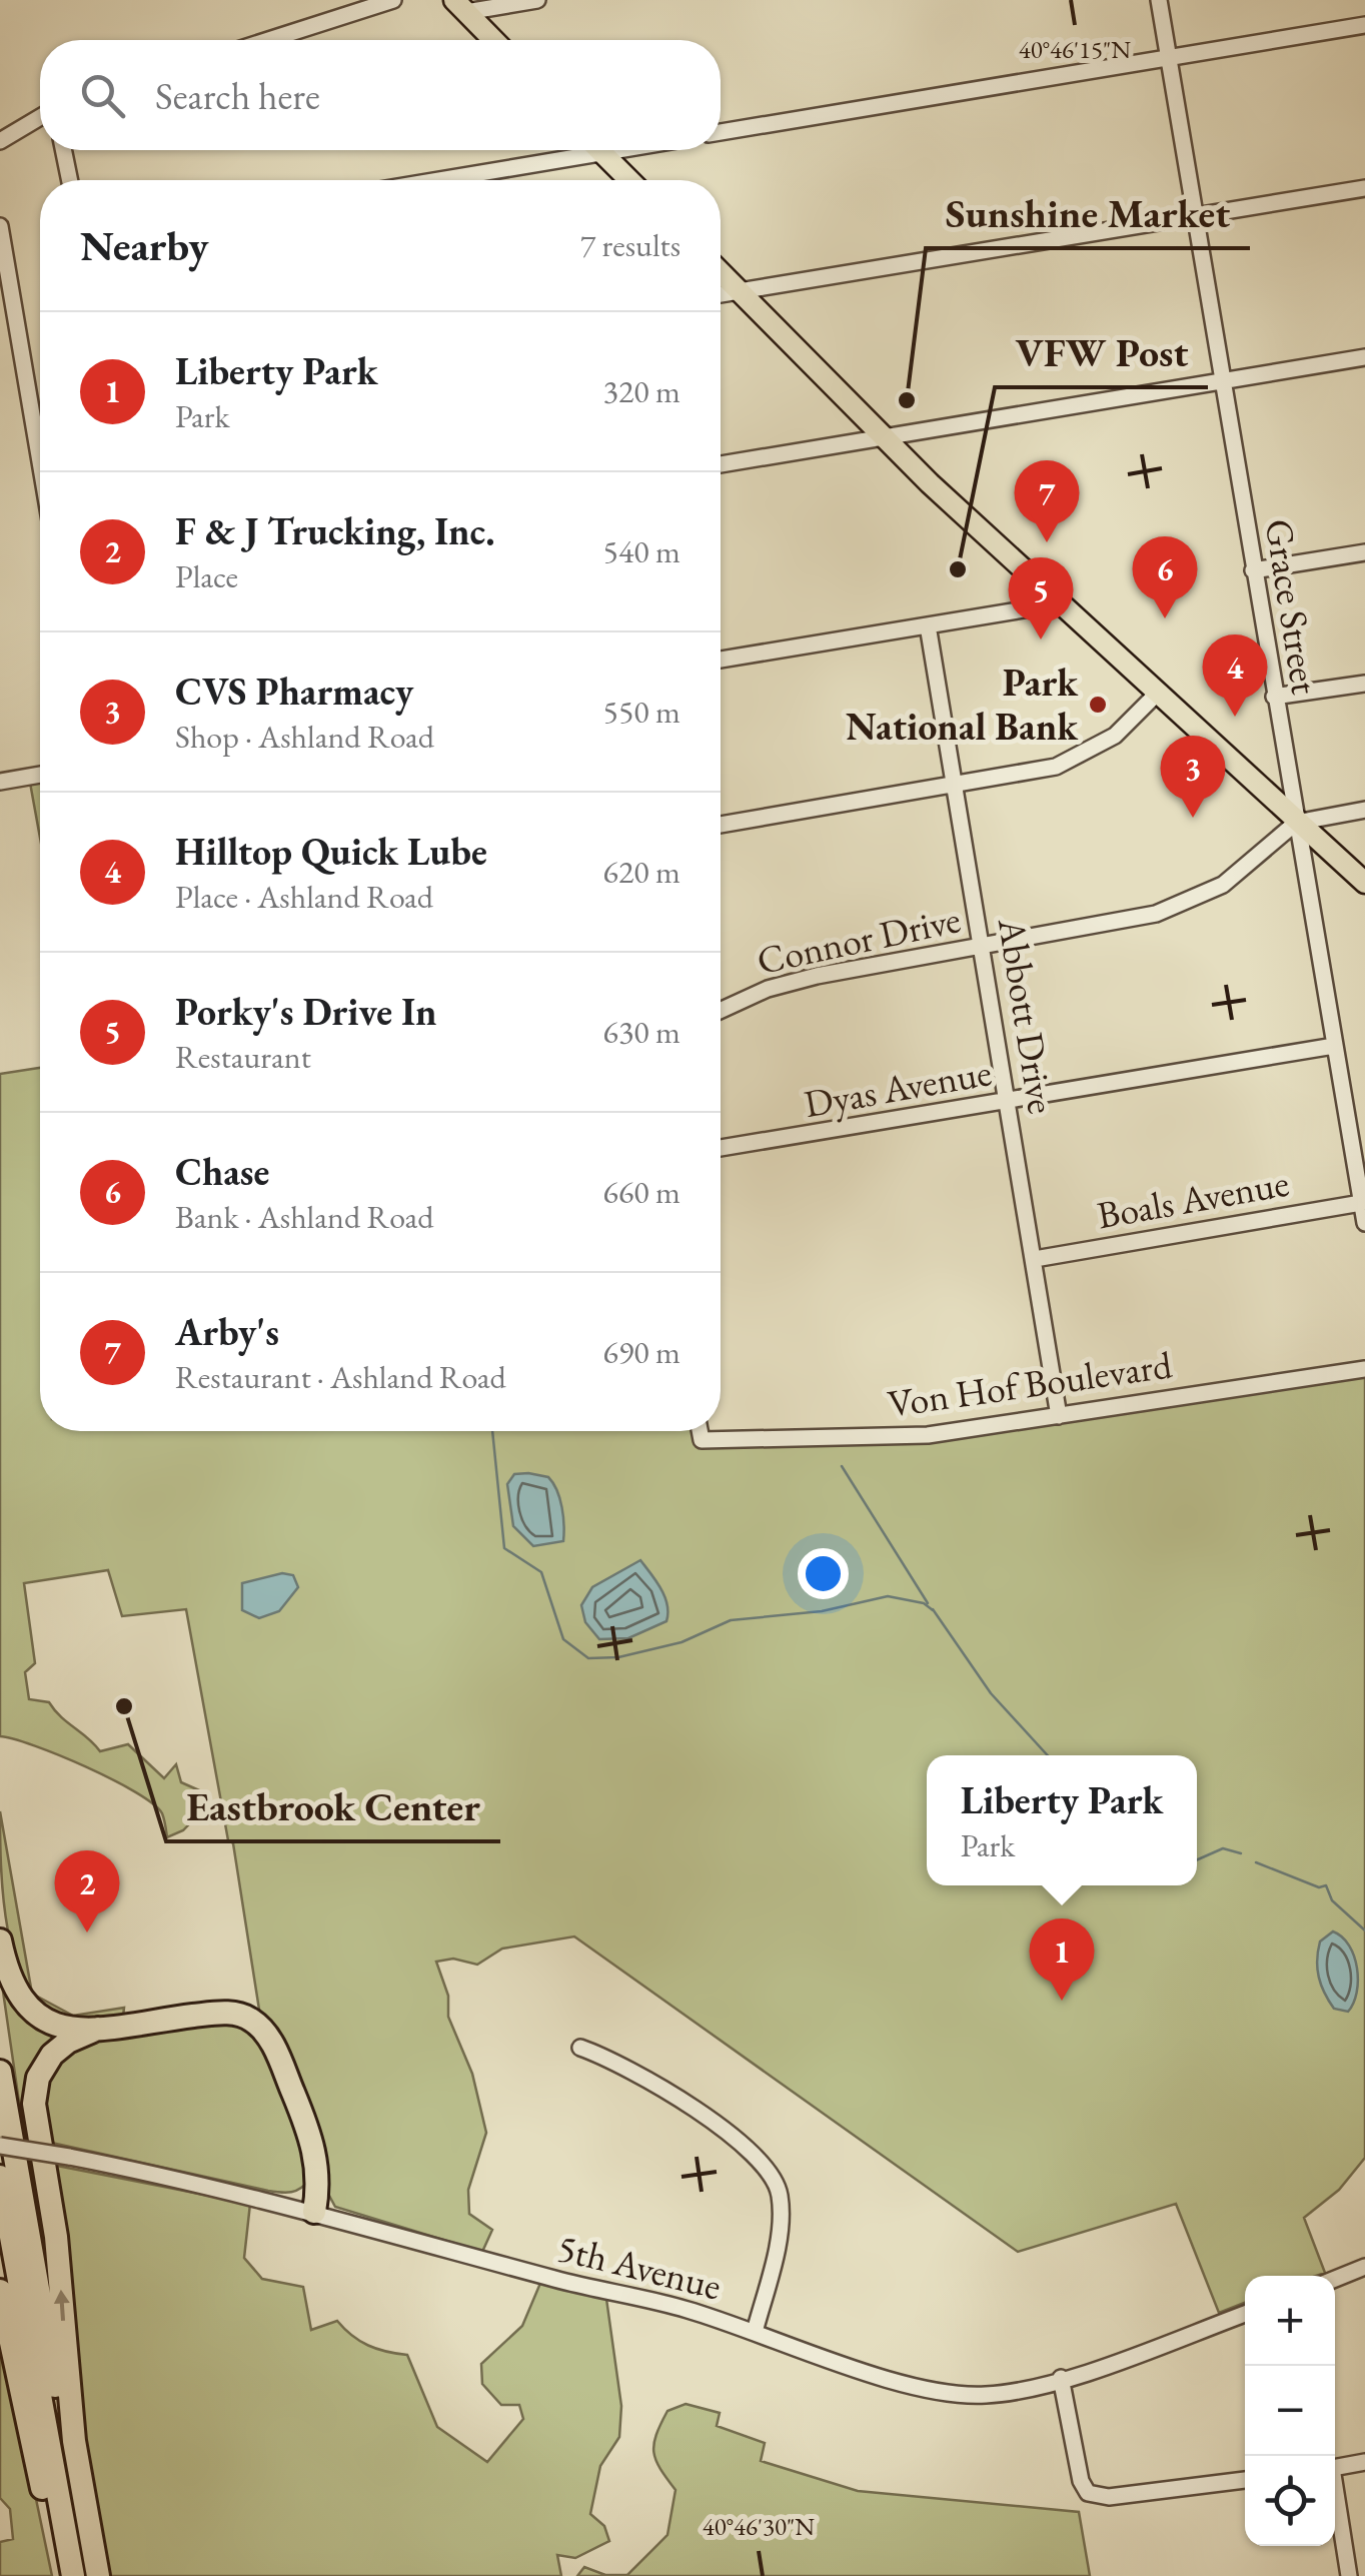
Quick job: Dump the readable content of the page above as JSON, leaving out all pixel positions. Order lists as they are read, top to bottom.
{
  "streets": {
    "street": [
      "Grace Street",
      "Connor Drive",
      "Abbott Drive",
      "Dyas Avenue",
      "Boals Avenue",
      "Von Hof Boulevard",
      "5th Avenue"
    ]
  },
  "crossings": [
    ["Grace Street", "Connor Drive"],
    ["Grace Street", "Dyas Avenue"],
    ["Grace Street", "Boals Avenue"],
    ["Connor Drive", "Abbott Drive"],
    ["Abbott Drive", "Dyas Avenue"],
    ["Abbott Drive", "Boals Avenue"],
    ["Abbott Drive", "Von Hof Boulevard"]
  ],
  "places": [
    "Sunshine Market",
    "VFW Post",
    "Park National Bank",
    "Eastbrook Center"
  ],
  "page": {
    "search": "Search here",
    "heading": ["Nearby", "7 results"],
    "list": [
      {
        "mark": "1",
        "name": "Liberty Park",
        "note": "Park",
        "value": "320 m"
      },
      {
        "mark": "2",
        "name": "F & J Trucking, Inc.",
        "note": "Place",
        "value": "540 m"
      },
      {
        "mark": "3",
        "name": "CVS Pharmacy",
        "note": "Shop · Ashland Road",
        "value": "550 m"
      },
      {
        "mark": "4",
        "name": "Hilltop Quick Lube",
        "note": "Place · Ashland Road",
        "value": "620 m"
      },
      {
        "mark": "5",
        "name": "Porky's Drive In",
        "note": "Restaurant",
        "value": "630 m"
      },
      {
        "mark": "6",
        "name": "Chase",
        "note": "Bank · Ashland Road",
        "value": "660 m"
      },
      {
        "mark": "7",
        "name": "Arby's",
        "note": "Restaurant · Ashland Road",
        "value": "690 m"
      }
    ],
    "pins": [
      "7",
      "6",
      "5",
      "4",
      "3",
      "2",
      "1"
    ],
    "popup": ["Liberty Park", "Park"],
    "map_buttons": ["+", "−"]
  },
  "coordinates": ["40°46'15\"N", "40°46'30\"N"]
}
